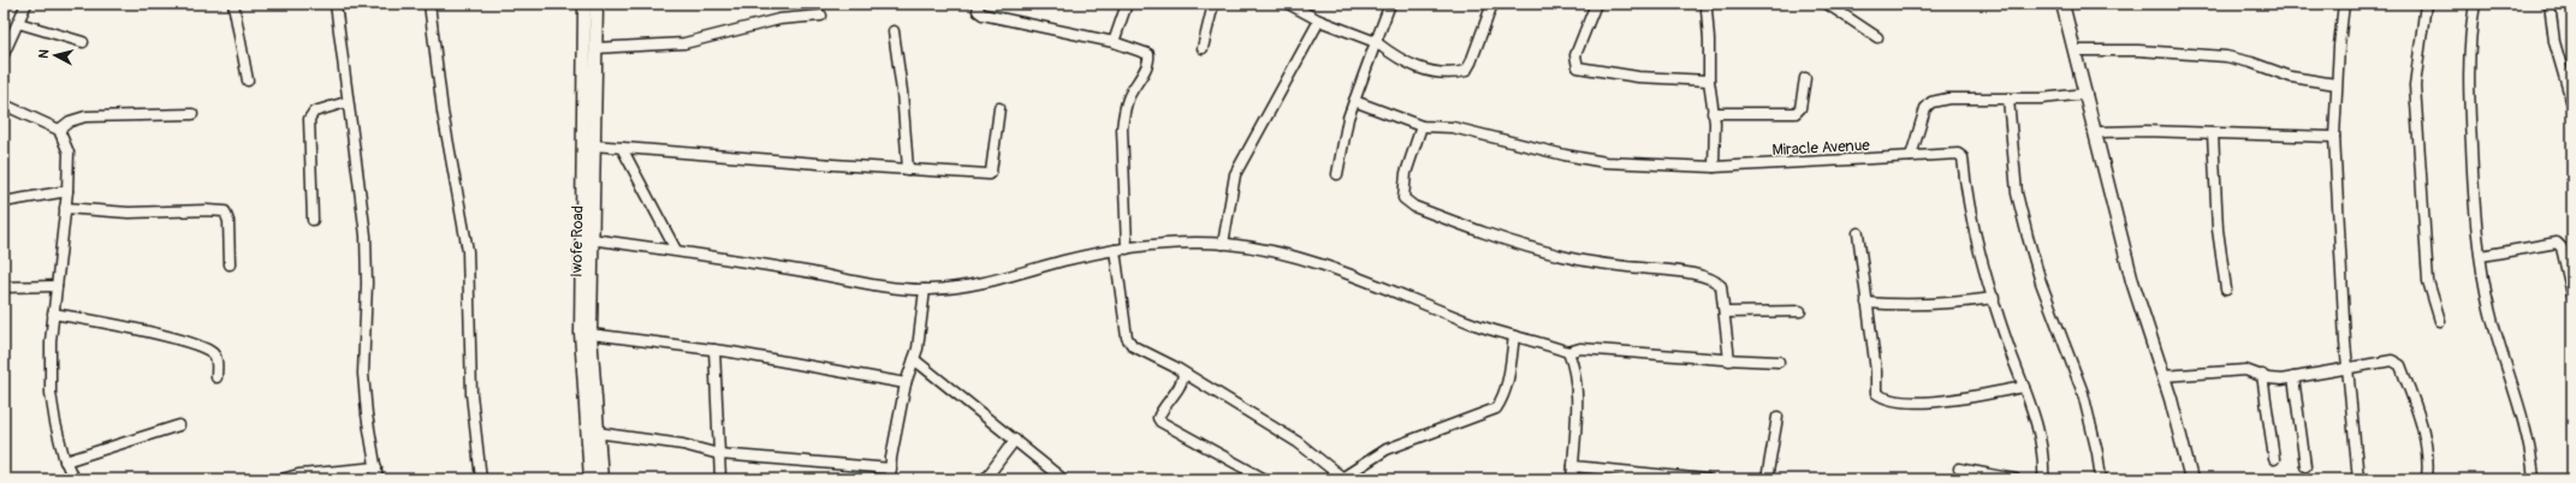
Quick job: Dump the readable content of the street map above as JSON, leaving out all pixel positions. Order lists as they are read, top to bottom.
{
  "streets": {
    "street": ["Miracle Avenue", "Iwofe Road"]
  },
  "north": "left"
}
